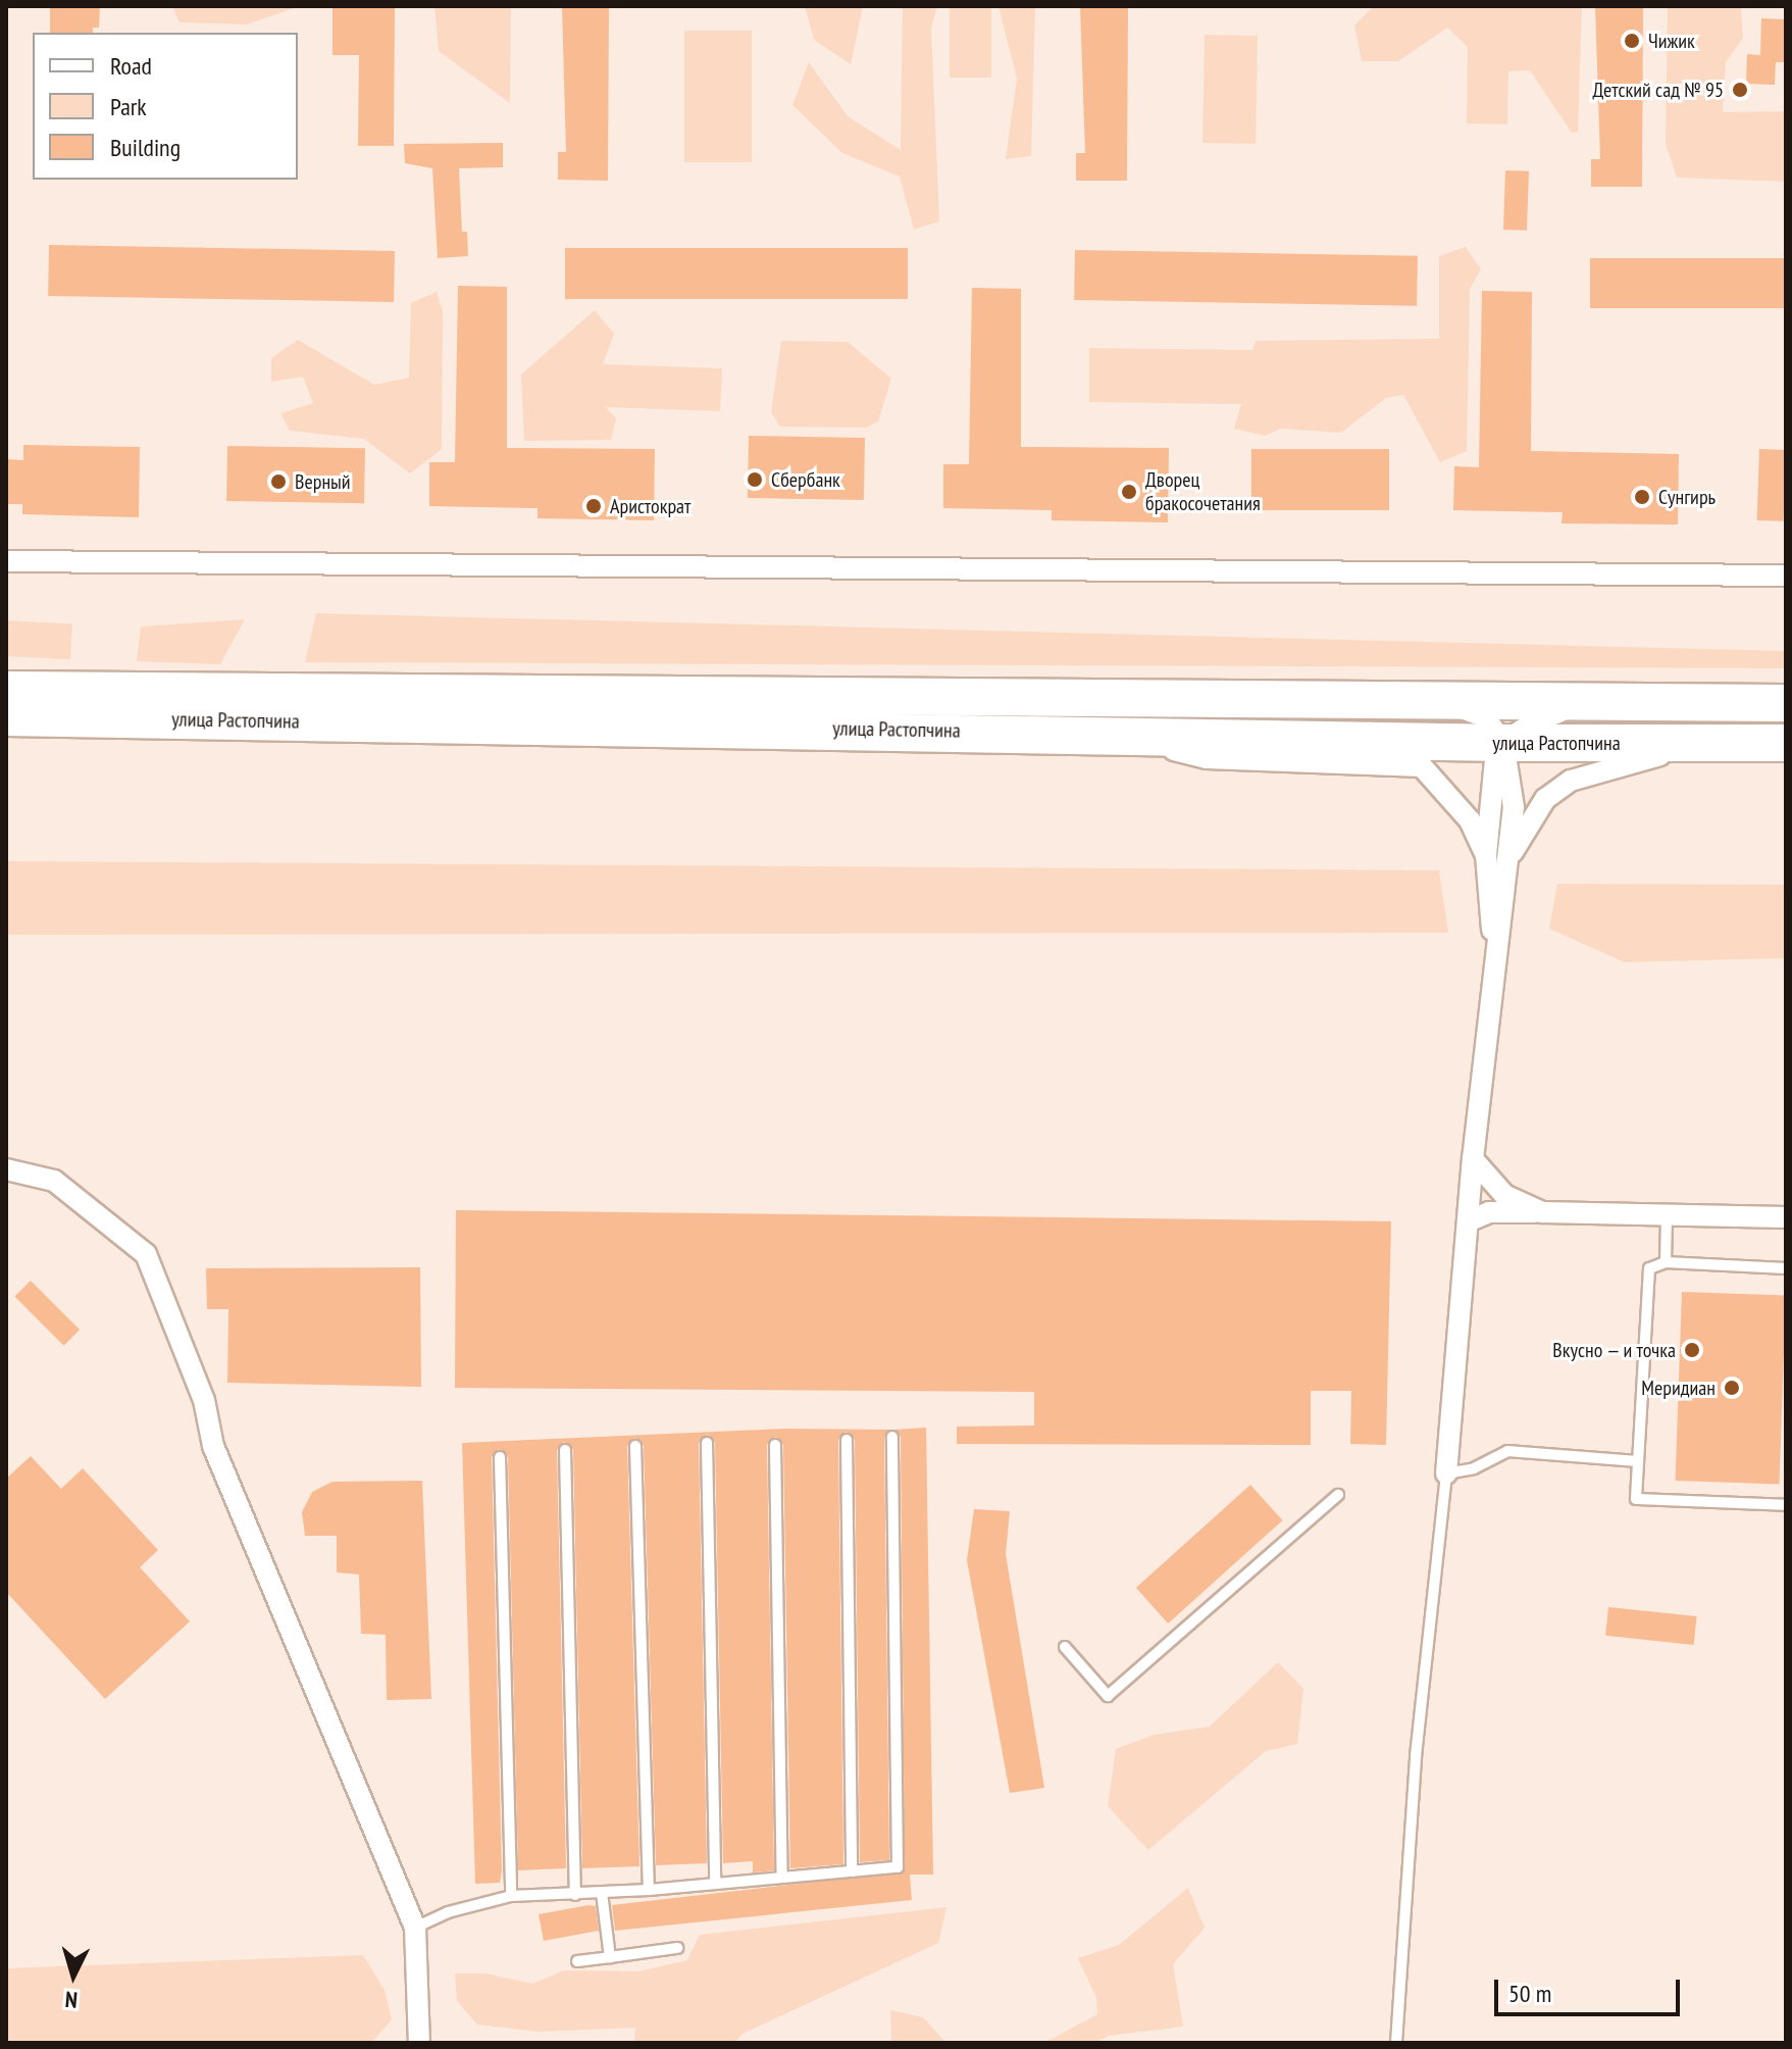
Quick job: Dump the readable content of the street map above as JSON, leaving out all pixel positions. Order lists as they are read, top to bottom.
{
  "streets": {
    "highway": ["улица Растопчина"]
  },
  "places": [
    "Чижик",
    "Детский сад № 95",
    "Сбербанк",
    "Верный",
    "Дворец бракосочетания",
    "Сунгирь",
    "Аристократ",
    "Вкусно — и точка",
    "Меридиан"
  ],
  "legend": ["Road", "Park", "Building"],
  "scale_bar": "50 m",
  "north": "bottom"
}
